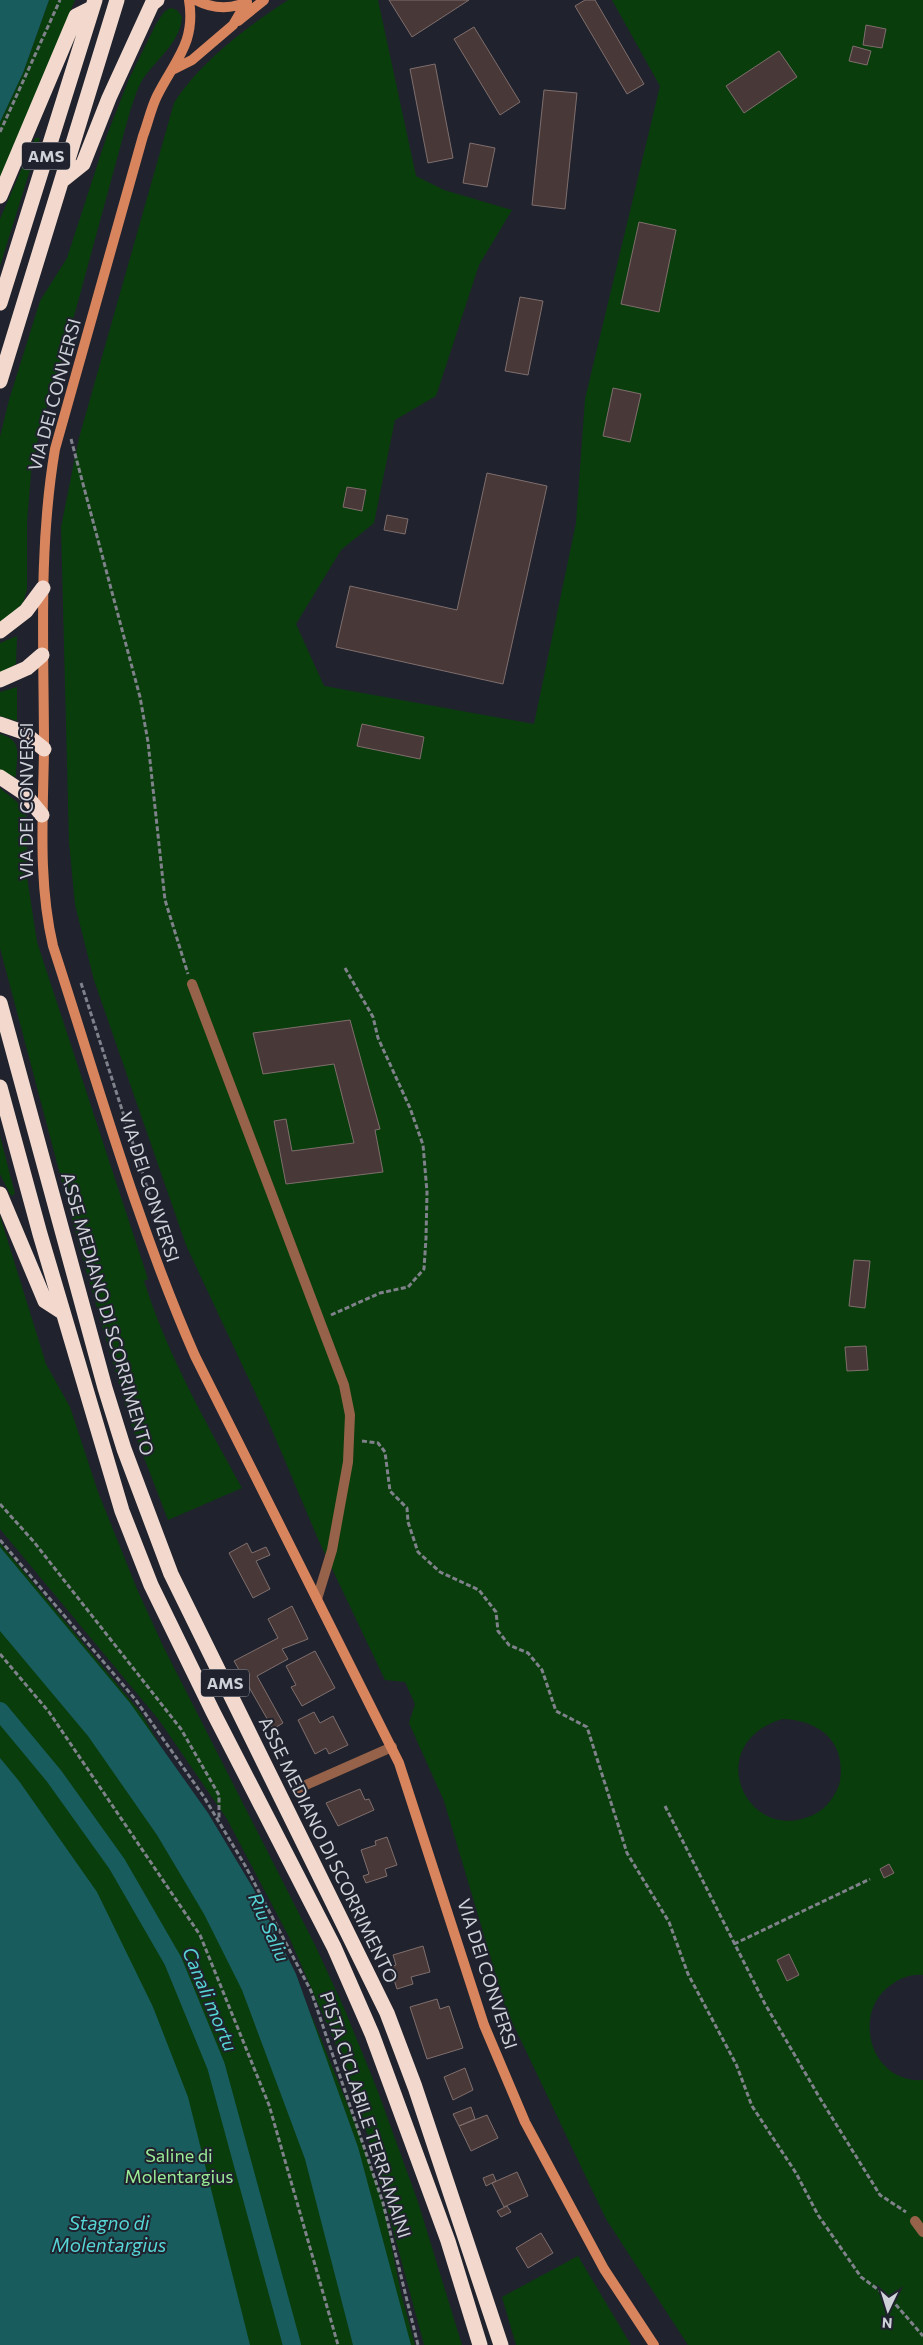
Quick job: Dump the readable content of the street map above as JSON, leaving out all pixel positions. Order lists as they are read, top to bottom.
{
  "streets": {
    "highway": ["AMS", "ASSE MEDIANO DI SCORRIMENTO"],
    "street": ["VIA DEI CONVERSI"],
    "path": ["PISTA CICLABILE TERRAMAINI"]
  },
  "water": ["Riu Saliu", "Canali mortu", "Stagno di Molentargius"],
  "parks": ["Saline di Molentargius"],
  "north": "bottom"
}
